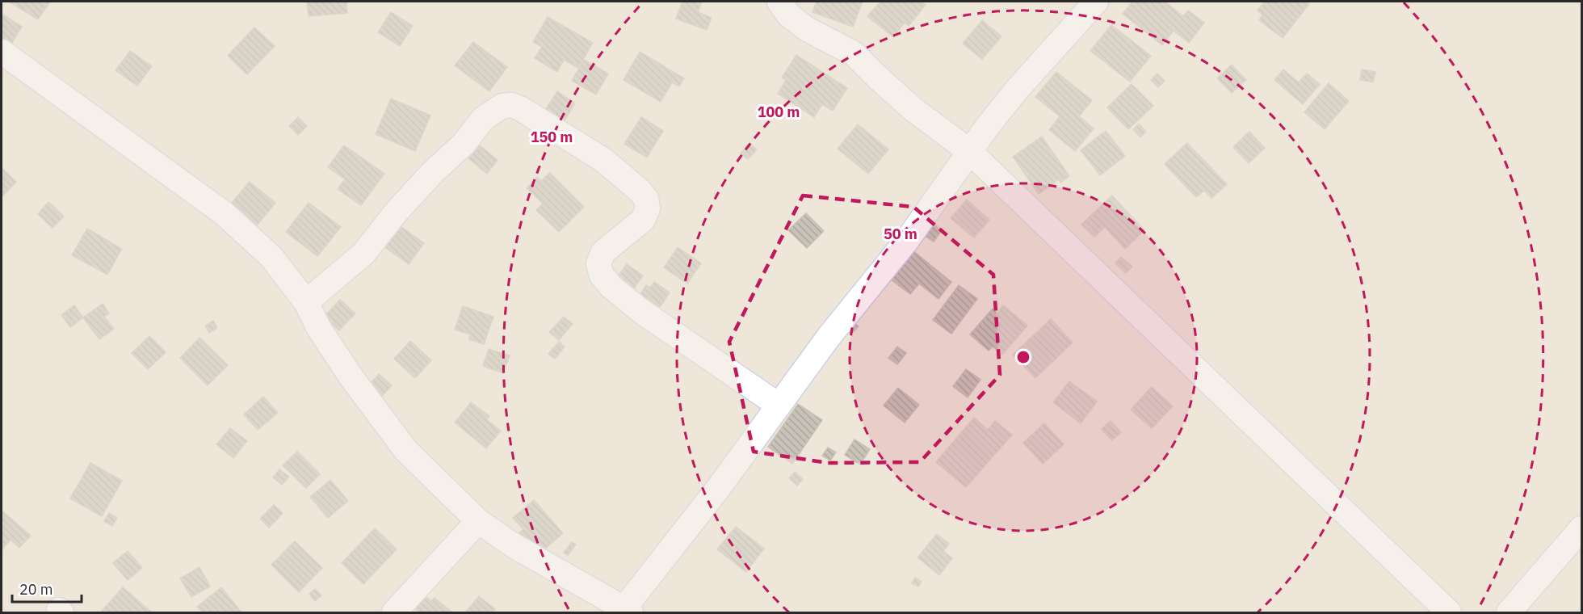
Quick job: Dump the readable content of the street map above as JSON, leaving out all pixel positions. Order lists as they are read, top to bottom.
{
  "scale_bar": "20 m",
  "rings": ["100 m", "150 m", "50 m"]
}
